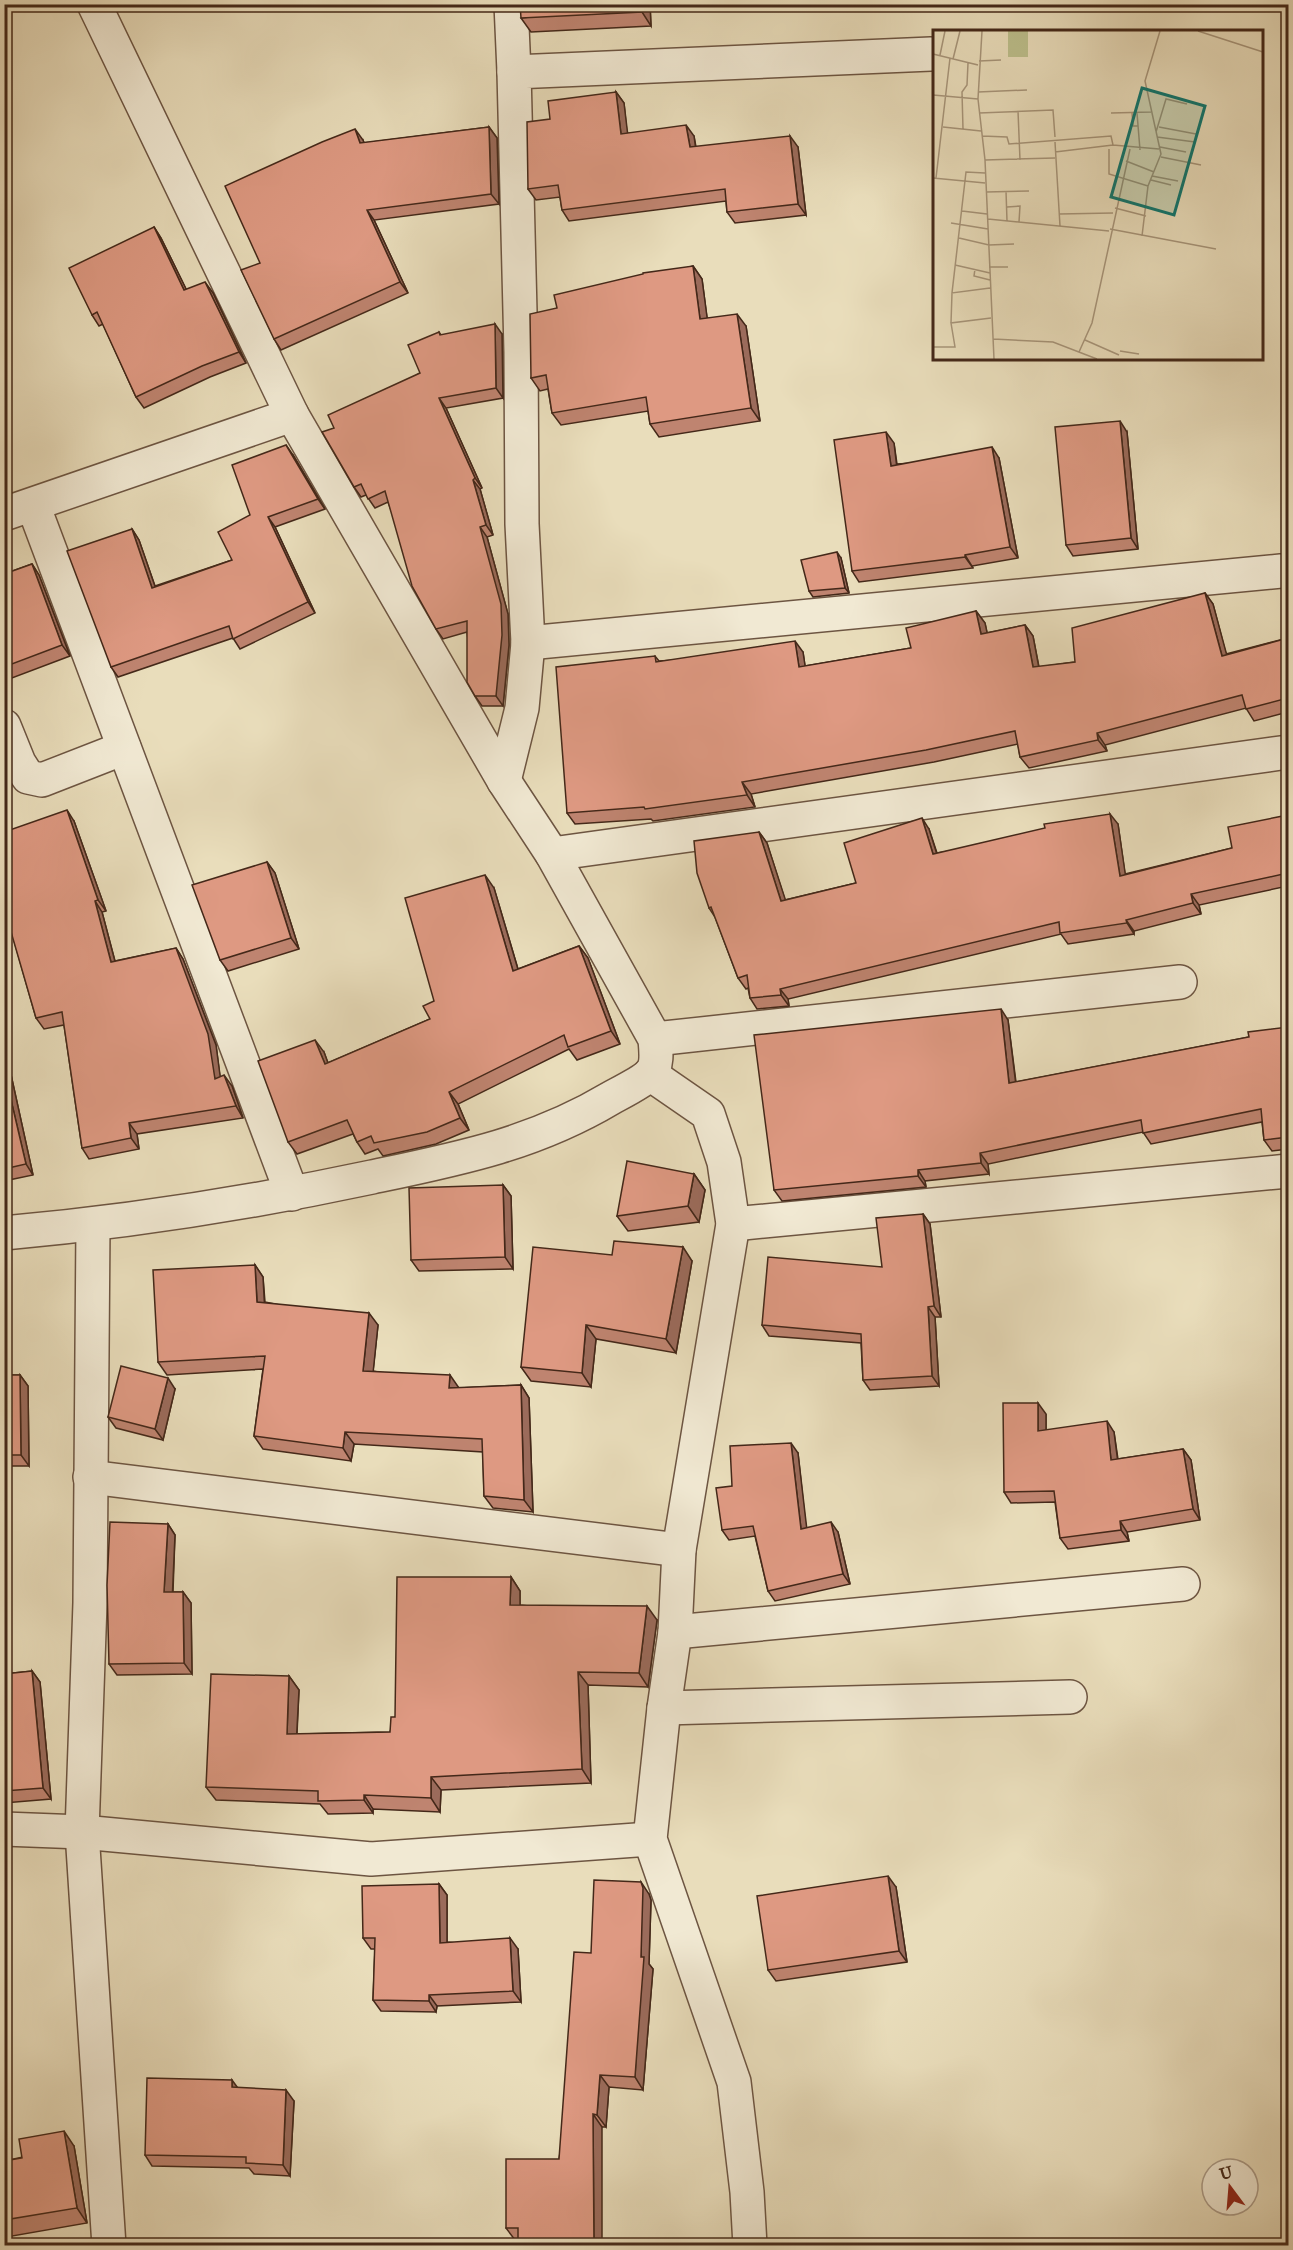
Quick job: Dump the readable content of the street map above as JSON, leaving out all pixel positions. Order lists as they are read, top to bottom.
{
  "north": "top"
}
